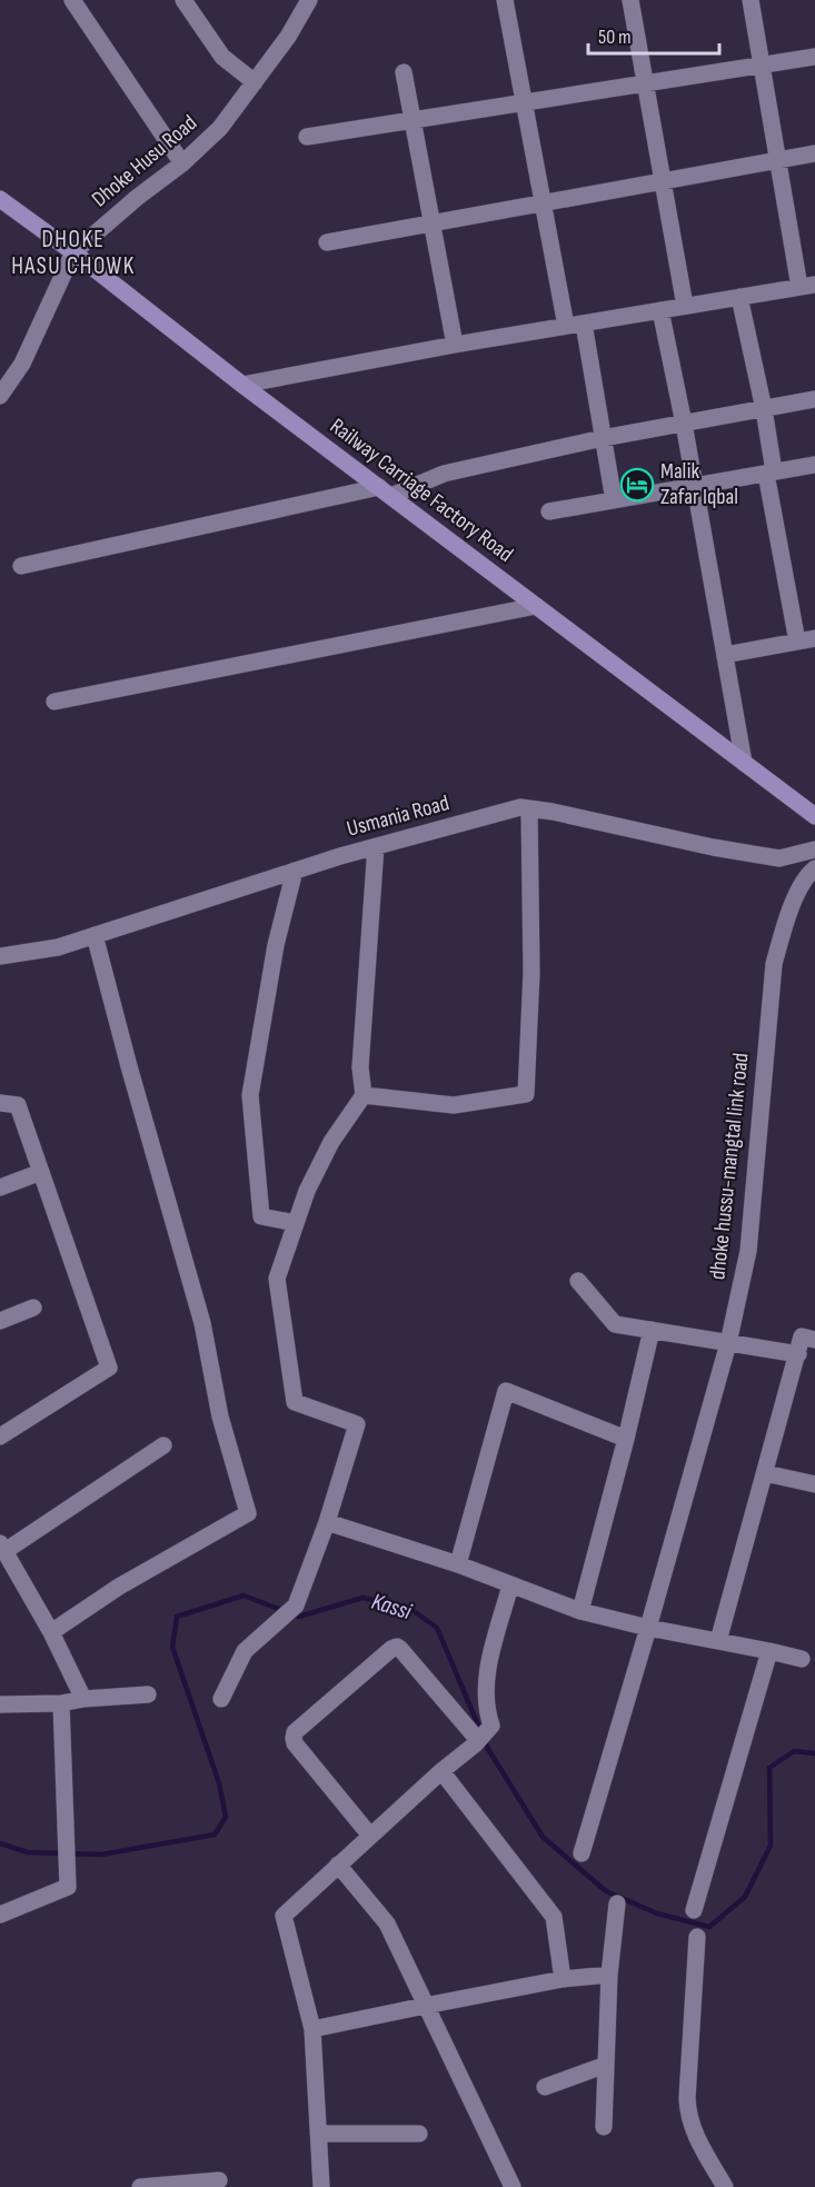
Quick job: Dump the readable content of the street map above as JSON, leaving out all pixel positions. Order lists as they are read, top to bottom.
{
  "streets": {
    "main road": ["Railway Carriage Factory Road"],
    "street": ["Dhoke Husu Road", "Usmania Road", "dhoke hussu-mangtal link road"]
  },
  "crossings": [
    ["Dhoke Husu Road", "Railway Carriage Factory Road"]
  ],
  "districts": ["DHOKE HASU CHOWK"],
  "water": ["Kassi"],
  "places": {
    "hotel": ["Malik Zafar Iqbal"]
  },
  "scale_bar": "50 m"
}
